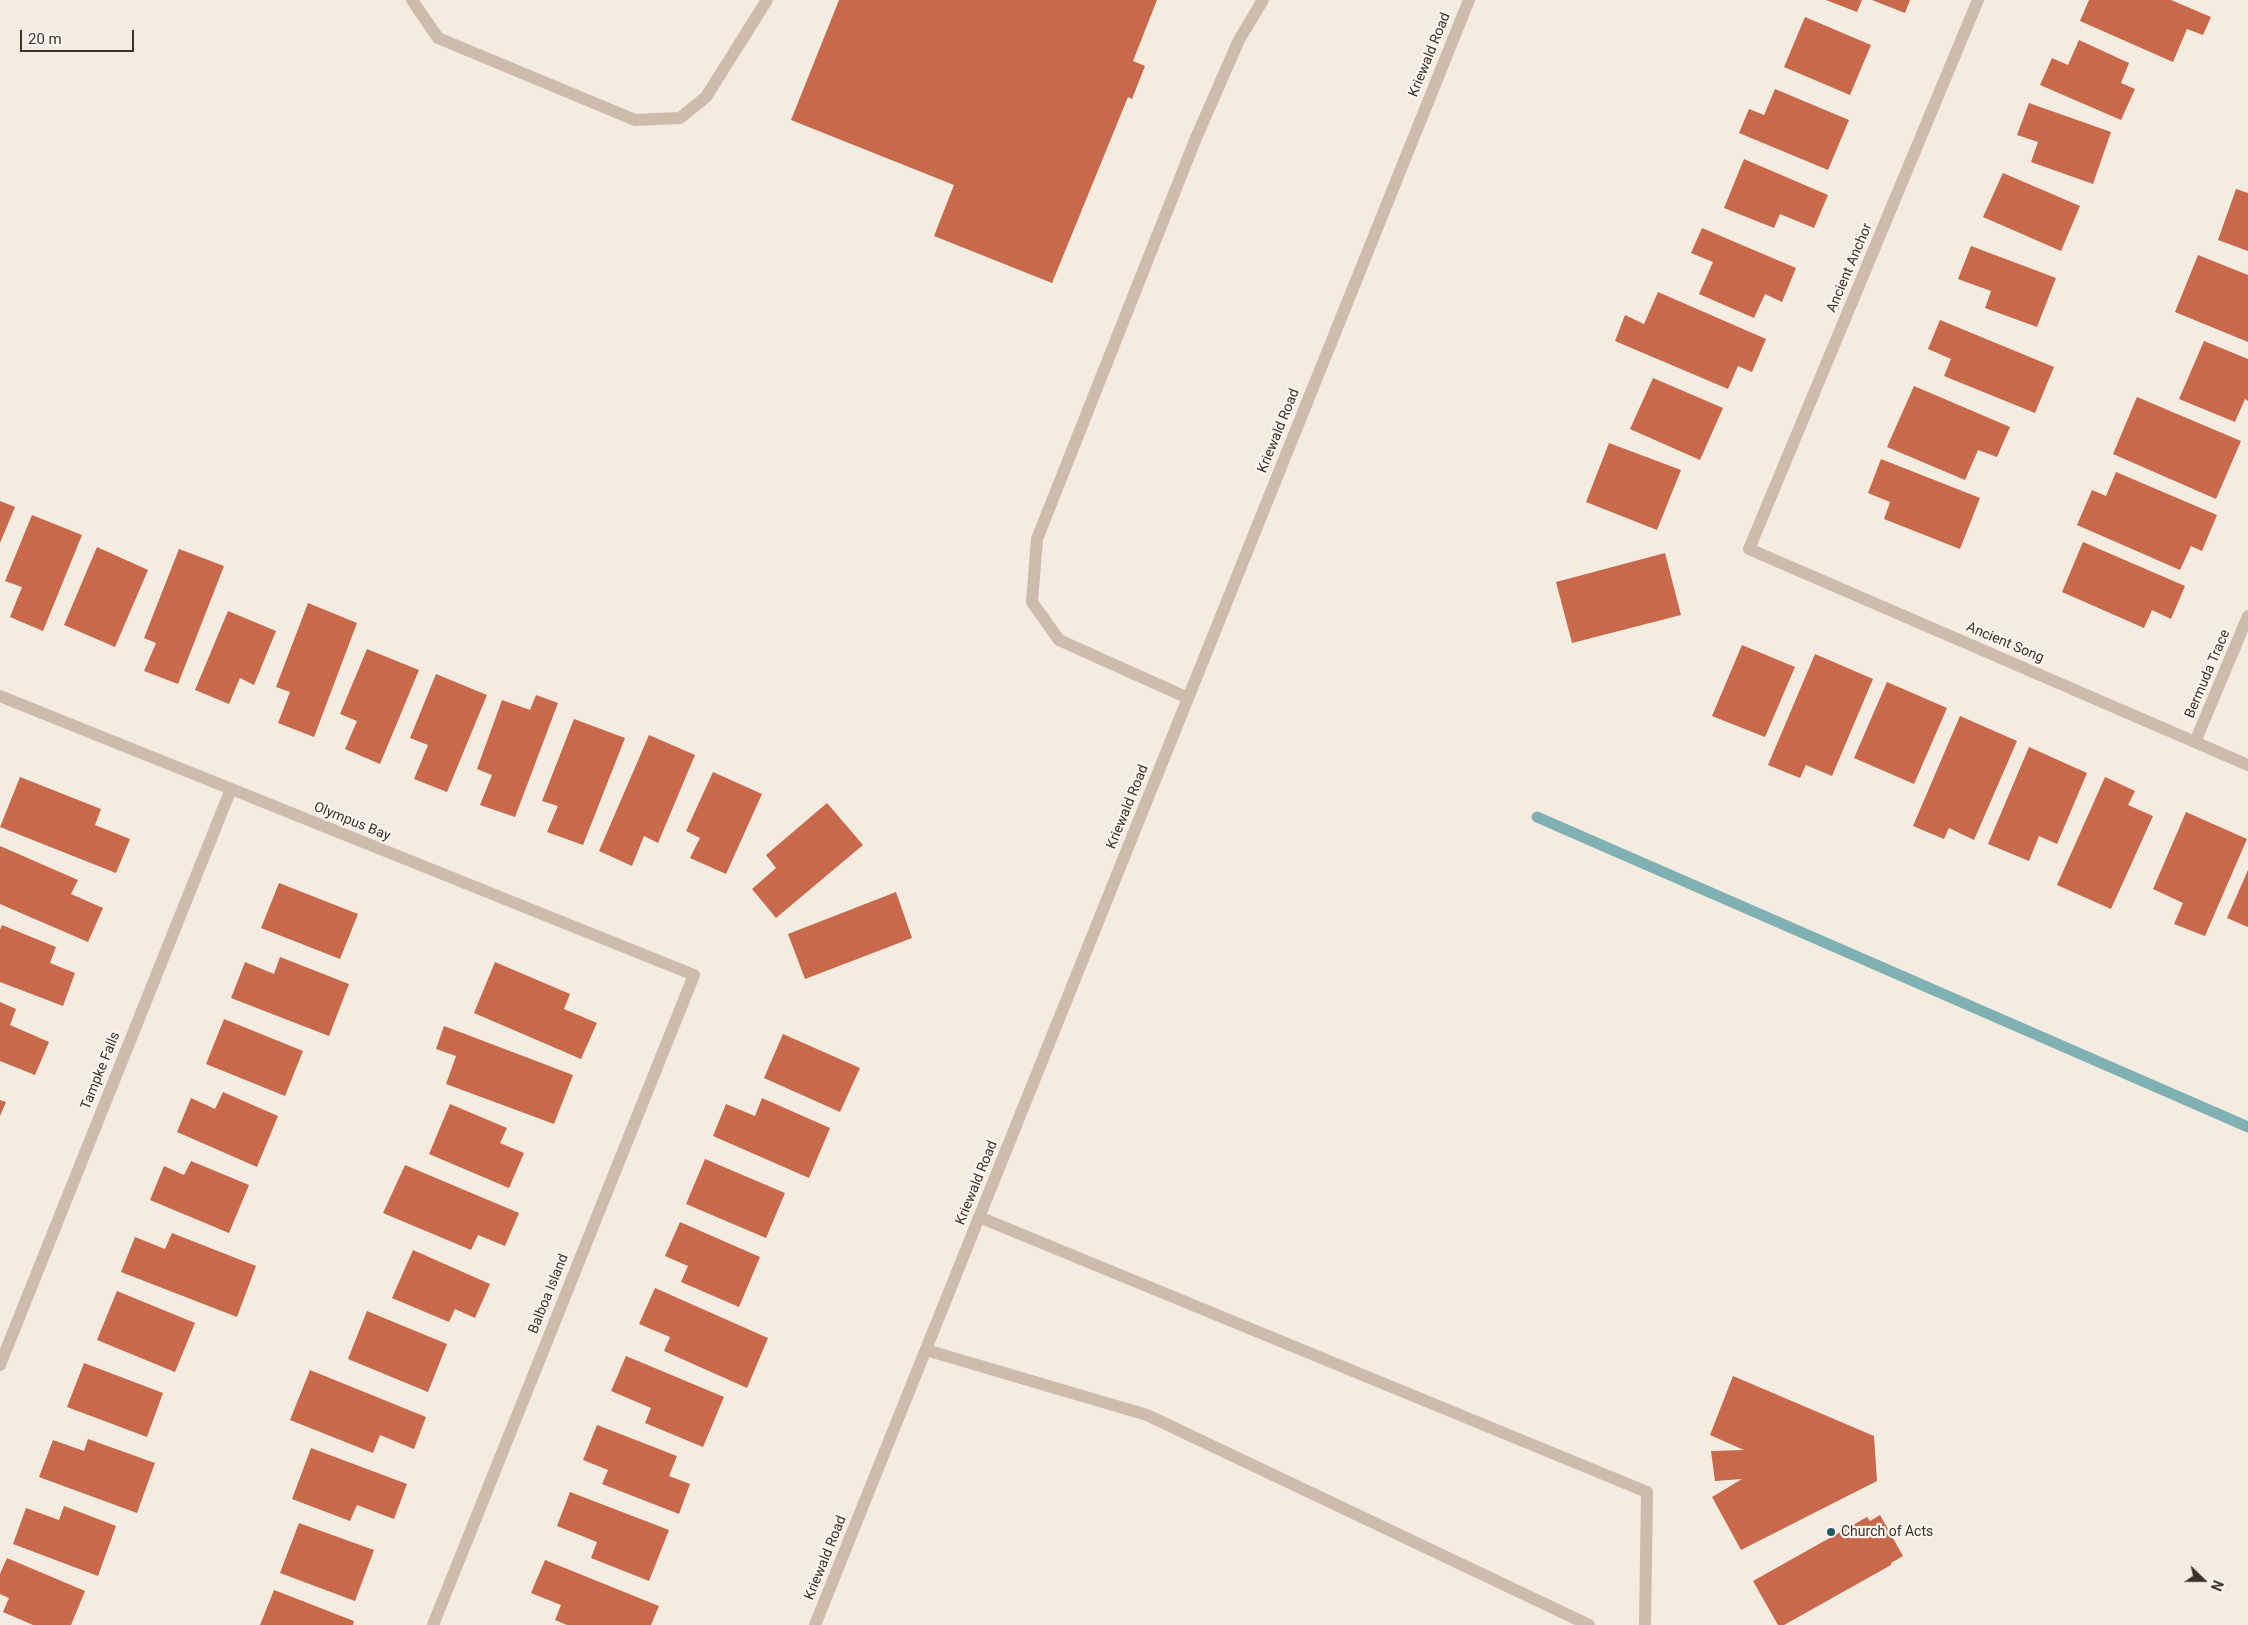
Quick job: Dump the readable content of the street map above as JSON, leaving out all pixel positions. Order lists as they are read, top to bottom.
{
  "streets": {
    "street": [
      "Kriewald Road",
      "Ancient Anchor",
      "Ancient Song",
      "Bermuda Trace",
      "Olympus Bay",
      "Tampke Falls",
      "Balboa Island"
    ]
  },
  "crossings": [
    ["Ancient Anchor", "Ancient Song"],
    ["Ancient Song", "Bermuda Trace"],
    ["Olympus Bay", "Tampke Falls"],
    ["Olympus Bay", "Balboa Island"]
  ],
  "places": ["Church of Acts"],
  "scale_bar": "20 m",
  "north": "right"
}
